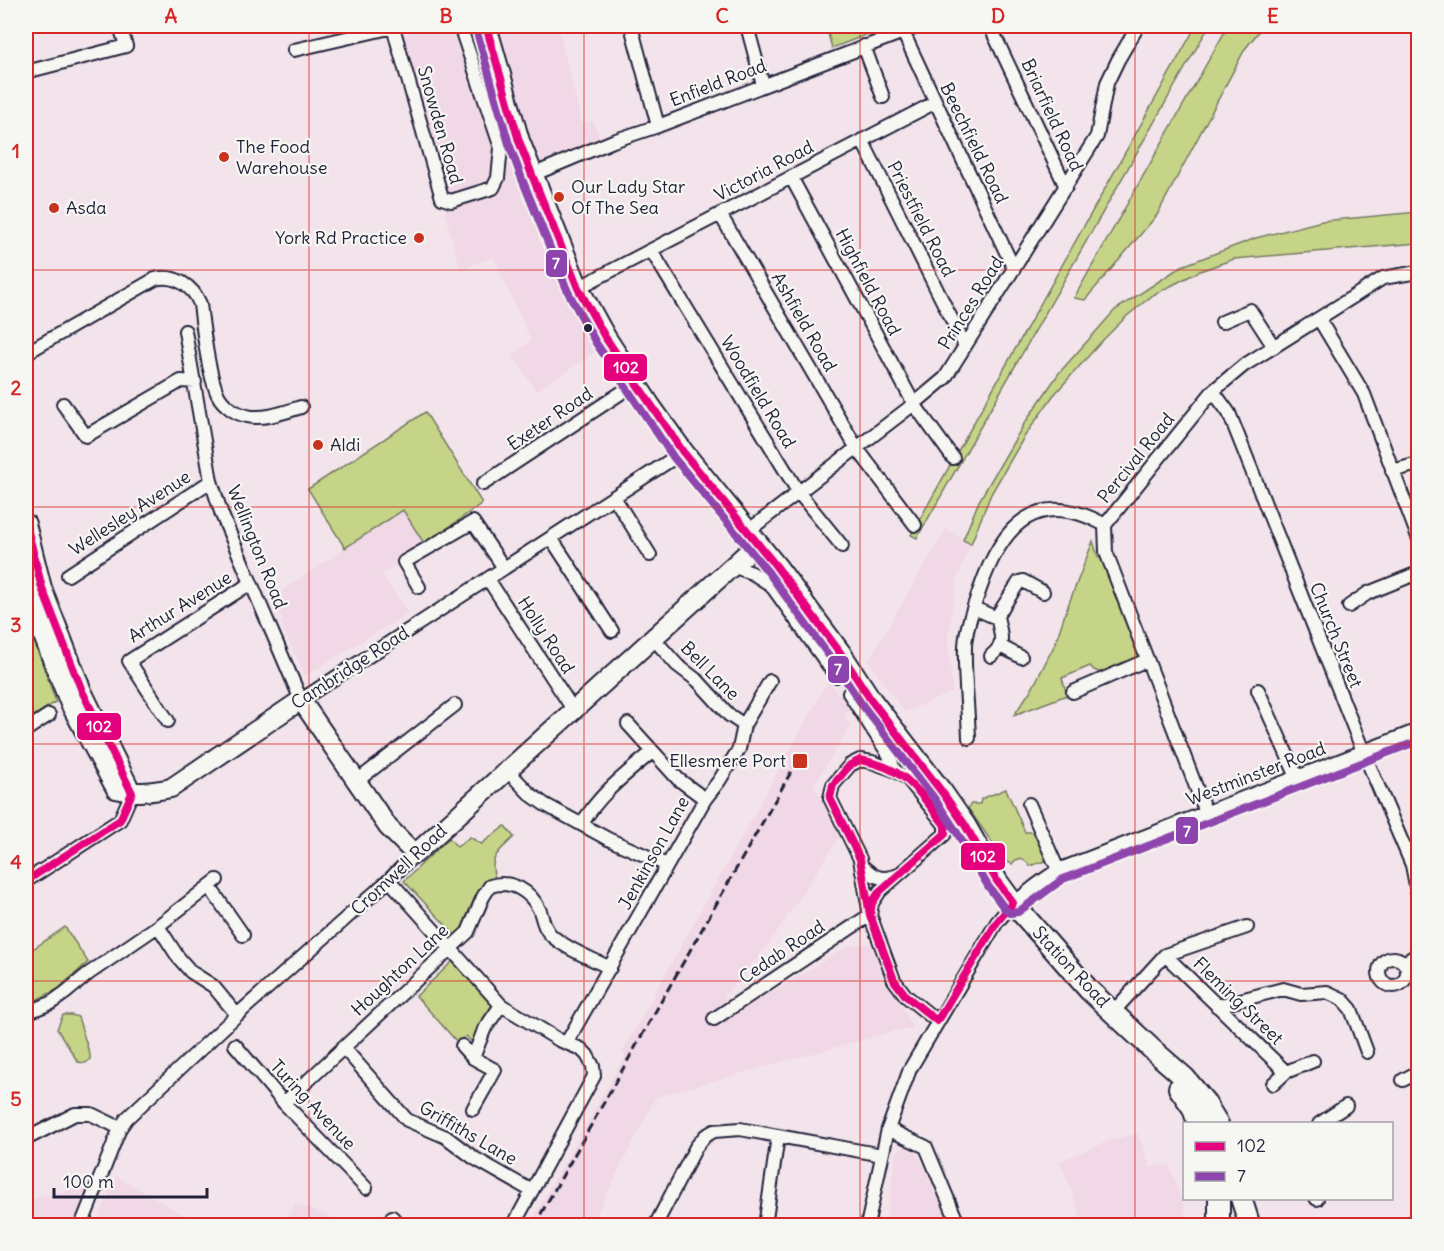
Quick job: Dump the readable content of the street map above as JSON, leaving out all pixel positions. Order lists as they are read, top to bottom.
{
  "streets": {
    "main road": ["Station Road"],
    "street": [
      "Enfield Road",
      "Briarfield Road",
      "Snowden Road",
      "Beechfield Road",
      "Victoria Road",
      "Priestfield Road",
      "Highfield Road",
      "Princes Road",
      "Ashfield Road",
      "Woodfield Road",
      "Exeter Road",
      "Percival Road",
      "Wellesley Avenue",
      "Wellington Road",
      "Arthur Avenue",
      "Holly Road",
      "Church Street",
      "Cambridge Road",
      "Bell Lane",
      "Westminster Road",
      "Jenkinson Lane",
      "Cromwell Road",
      "Cedab Road",
      "Houghton Lane",
      "Fleming Street",
      "Turing Avenue",
      "Griffiths Lane"
    ]
  },
  "crossings": [
    ["Enfield Road", "Beechfield Road"],
    ["Enfield Road", "Station Road"],
    ["Briarfield Road", "Princes Road"],
    ["Beechfield Road", "Victoria Road"],
    ["Beechfield Road", "Princes Road"],
    ["Victoria Road", "Priestfield Road"],
    ["Victoria Road", "Highfield Road"],
    ["Victoria Road", "Ashfield Road"],
    ["Victoria Road", "Woodfield Road"],
    ["Victoria Road", "Station Road"],
    ["Priestfield Road", "Princes Road"],
    ["Highfield Road", "Princes Road"],
    ["Princes Road", "Ashfield Road"],
    ["Princes Road", "Woodfield Road"],
    ["Princes Road", "Cromwell Road"],
    ["Princes Road", "Station Road"],
    ["Exeter Road", "Station Road"],
    ["Percival Road", "Church Street"],
    ["Percival Road", "Westminster Road"],
    ["Wellesley Avenue", "Wellington Road"],
    ["Wellington Road", "Arthur Avenue"],
    ["Wellington Road", "Cambridge Road"],
    ["Holly Road", "Cambridge Road"],
    ["Holly Road", "Cromwell Road"],
    ["Church Street", "Westminster Road"],
    ["Cambridge Road", "Station Road"],
    ["Bell Lane", "Jenkinson Lane"],
    ["Bell Lane", "Cromwell Road"],
    ["Westminster Road", "Station Road"],
    ["Jenkinson Lane", "Houghton Lane"],
    ["Cromwell Road", "Station Road"],
    ["Houghton Lane", "Turing Avenue"],
    ["Houghton Lane", "Griffiths Lane"]
  ],
  "places": {
    "other": [
      "The Food Warehouse",
      "Our Lady Star Of The Sea",
      "Asda",
      "York Rd Practice",
      "Aldi"
    ],
    "transit": ["Ellesmere Port"]
  },
  "lines": ["transit line 102", "transit line 7"],
  "legend": ["102", "7"],
  "scale_bar": "100 m",
  "grid": {
    "columns": [
      "A",
      "B",
      "C",
      "D",
      "E"
    ],
    "rows": [
      "1",
      "2",
      "3",
      "4",
      "5"
    ]
  }
}
